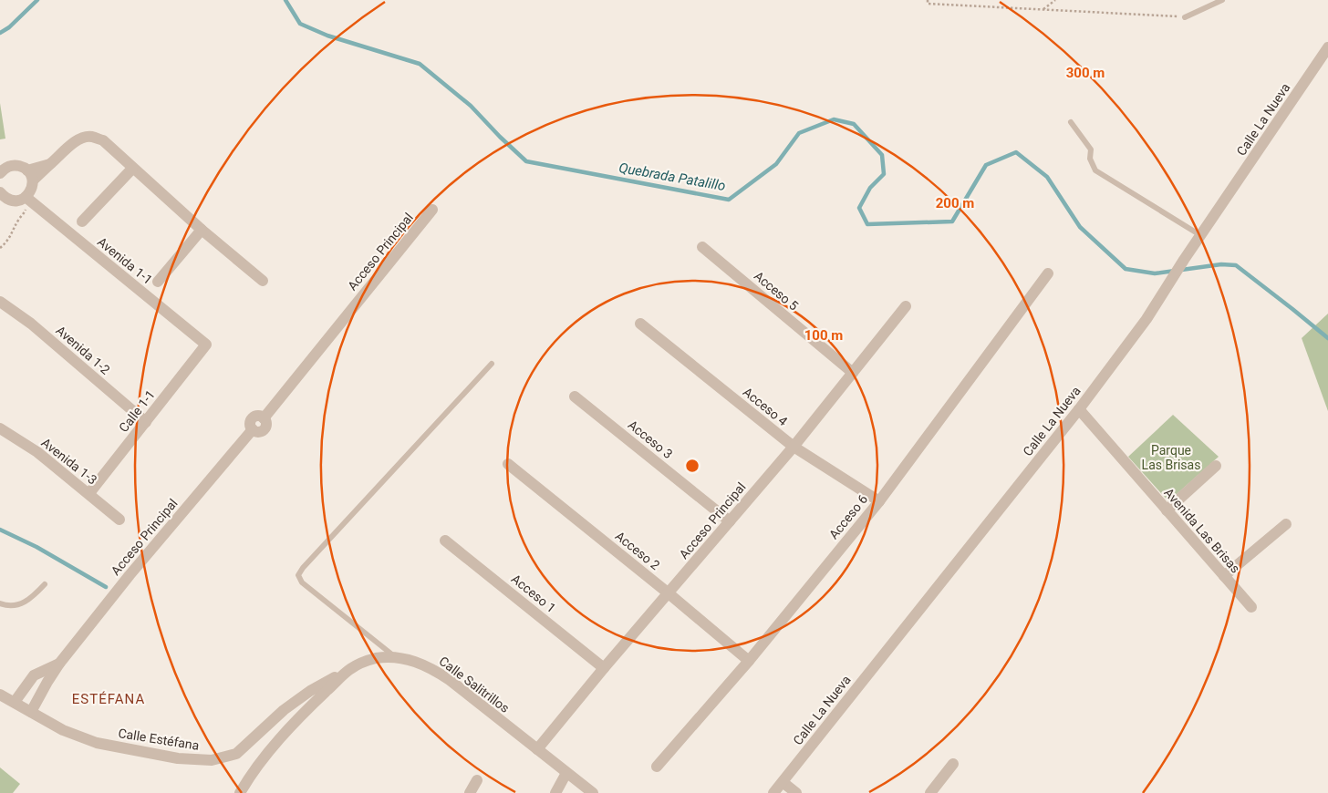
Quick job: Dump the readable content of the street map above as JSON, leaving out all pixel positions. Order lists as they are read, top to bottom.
{
  "streets": {
    "street": [
      "Calle La Nueva",
      "Acceso Principal",
      "Avenida 1-1",
      "Acceso 5",
      "Avenida 1-2",
      "Acceso 4",
      "Calle 1-1",
      "Acceso 3",
      "Avenida 1-3",
      "Acceso 6",
      "Avenida Las Brisas",
      "Acceso 2",
      "Acceso 1",
      "Calle Salitrillos",
      "Calle Estéfana"
    ]
  },
  "crossings": [
    ["Calle La Nueva", "Avenida Las Brisas"],
    ["Acceso Principal", "Acceso 5"],
    ["Acceso Principal", "Acceso 4"],
    ["Acceso Principal", "Acceso 3"],
    ["Acceso Principal", "Acceso 2"],
    ["Acceso Principal", "Acceso 1"],
    ["Acceso Principal", "Calle Salitrillos"],
    ["Acceso Principal", "Calle Estéfana"],
    ["Avenida 1-1", "Calle 1-1"],
    ["Avenida 1-2", "Calle 1-1"],
    ["Acceso 4", "Acceso 6"],
    ["Calle 1-1", "Avenida 1-3"],
    ["Acceso 6", "Acceso 2"],
    ["Calle Salitrillos", "Calle Estéfana"]
  ],
  "districts": ["ESTÉFANA"],
  "water": ["Quebrada Patalillo"],
  "parks": ["Parque Las Brisas"],
  "rings": ["300 m", "200 m", "100 m"]
}
